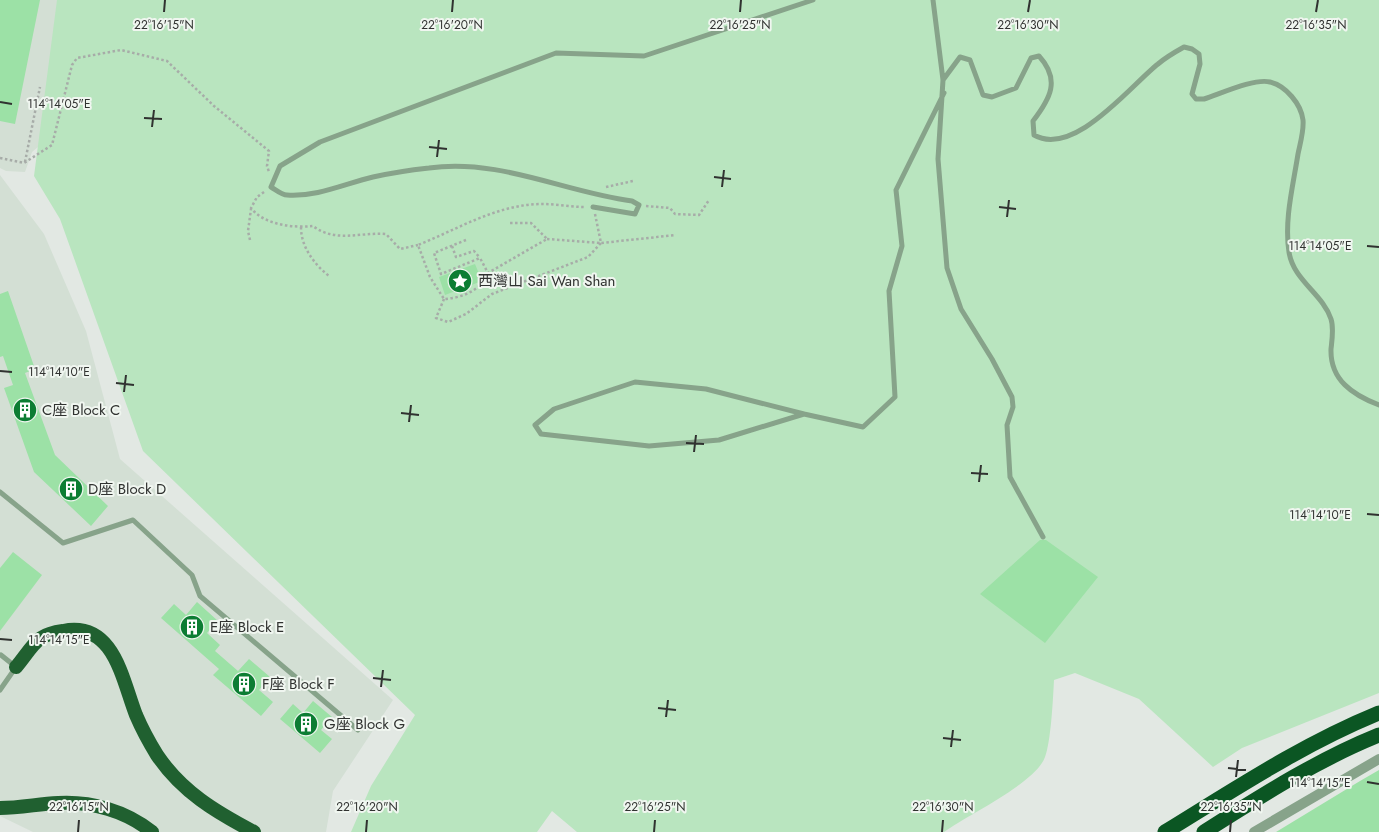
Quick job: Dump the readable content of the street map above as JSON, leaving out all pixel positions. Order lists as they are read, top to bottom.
{
  "places": {
    "place": ["西灣山 Sai Wan Shan"],
    "building": [
      "C座 Block C",
      "D座 Block D",
      "E座 Block E",
      "F座 Block F",
      "G座 Block G"
    ]
  },
  "coordinates": [
    "22°16'15\"N",
    "22°16'20\"N",
    "22°16'25\"N",
    "22°16'30\"N",
    "22°16'35\"N",
    "114°14'05\"E",
    "114°14'10\"E",
    "114°14'15\"E"
  ]
}
